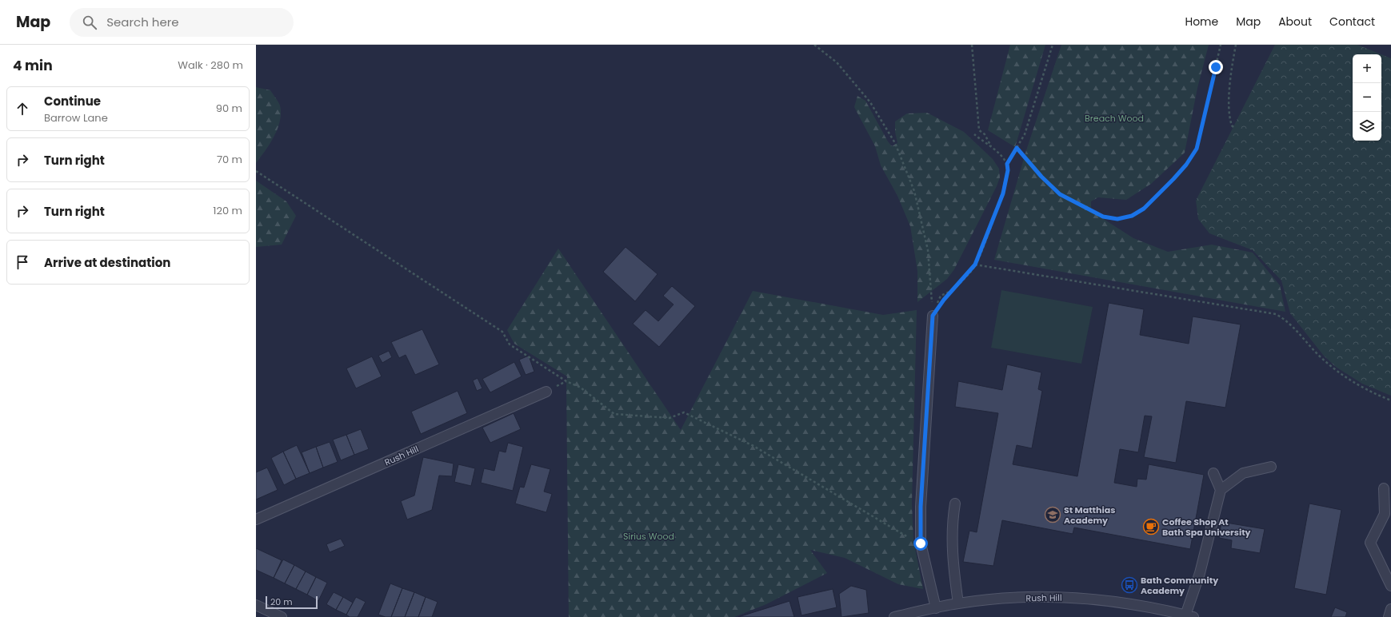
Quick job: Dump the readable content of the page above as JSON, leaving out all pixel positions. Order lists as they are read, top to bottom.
{
  "streets": {
    "street": ["Rush Hill"]
  },
  "parks": ["Breach Wood", "Sirius Wood"],
  "places": {
    "school or university": ["St Matthias Academy"],
    "cafe": ["Coffee Shop At Bath Spa University"],
    "bus stop": ["Bath Community Academy"]
  },
  "scale_bar": "20 m",
  "page": {
    "header": "Map",
    "search": "Search here",
    "nav": [
      "Home",
      "Map",
      "About",
      "Contact"
    ],
    "heading": ["4 min", "Walk · 280 m"],
    "map_buttons": ["+", "−"],
    "list": [
      ["Continue", "Barrow Lane", "90 m"],
      ["Turn right", "70 m"],
      ["Turn right", "120 m"],
      "Arrive at destination"
    ],
    "scale": "20 m"
  }
}
